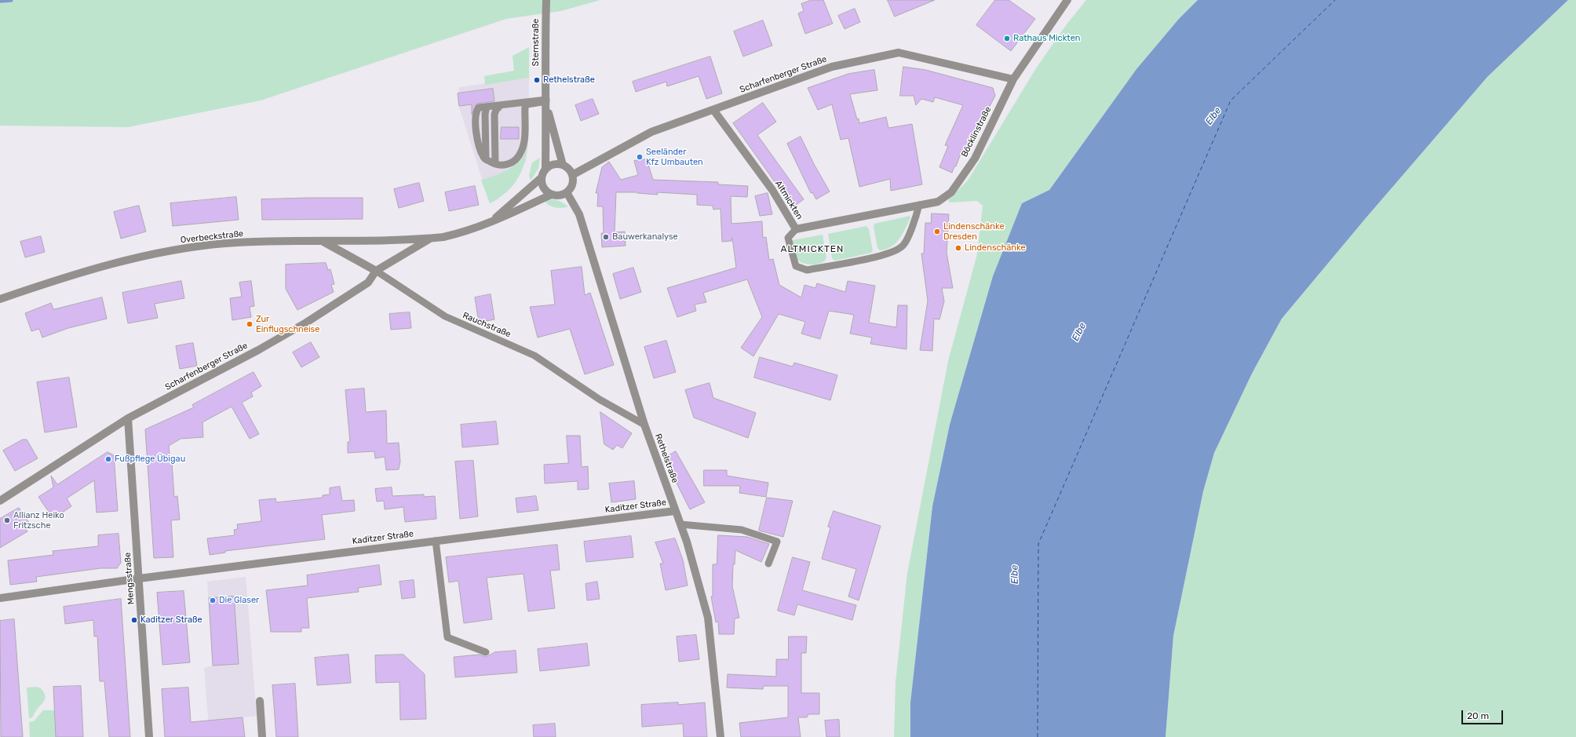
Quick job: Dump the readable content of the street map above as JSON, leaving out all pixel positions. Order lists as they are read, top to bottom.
{
  "streets": {
    "street": [
      "Sternstraße",
      "Scharfenberger Straße",
      "Böcklinstraße",
      "Altmickten",
      "Overbeckstraße",
      "Rauchstraße",
      "Rethelstraße",
      "Kaditzer Straße",
      "Mengsstraße"
    ]
  },
  "crossings": [
    ["Sternstraße", "Scharfenberger Straße"],
    ["Sternstraße", "Rethelstraße"],
    ["Scharfenberger Straße", "Böcklinstraße"],
    ["Scharfenberger Straße", "Altmickten"],
    ["Scharfenberger Straße", "Overbeckstraße"],
    ["Scharfenberger Straße", "Rauchstraße"],
    ["Scharfenberger Straße", "Rethelstraße"],
    ["Scharfenberger Straße", "Mengsstraße"],
    ["Böcklinstraße", "Altmickten"],
    ["Overbeckstraße", "Rauchstraße"],
    ["Rauchstraße", "Rethelstraße"],
    ["Rethelstraße", "Kaditzer Straße"],
    ["Kaditzer Straße", "Mengsstraße"]
  ],
  "districts": ["ALTMICKTEN"],
  "water": ["Elbe"],
  "places": [
    "Rathaus Mickten",
    "Rethelstraße",
    "Seeländer Kfz Umbauten",
    "Lindenschänke Dresden",
    "Bauwerkanalyse",
    "Lindenschänke",
    "Zur Einflugschneise",
    "Fußpflege Übigau",
    "Allianz Heiko Fritzsche",
    "Die Glaser",
    "Kaditzer Straße"
  ],
  "scale_bar": "20 m"
}
